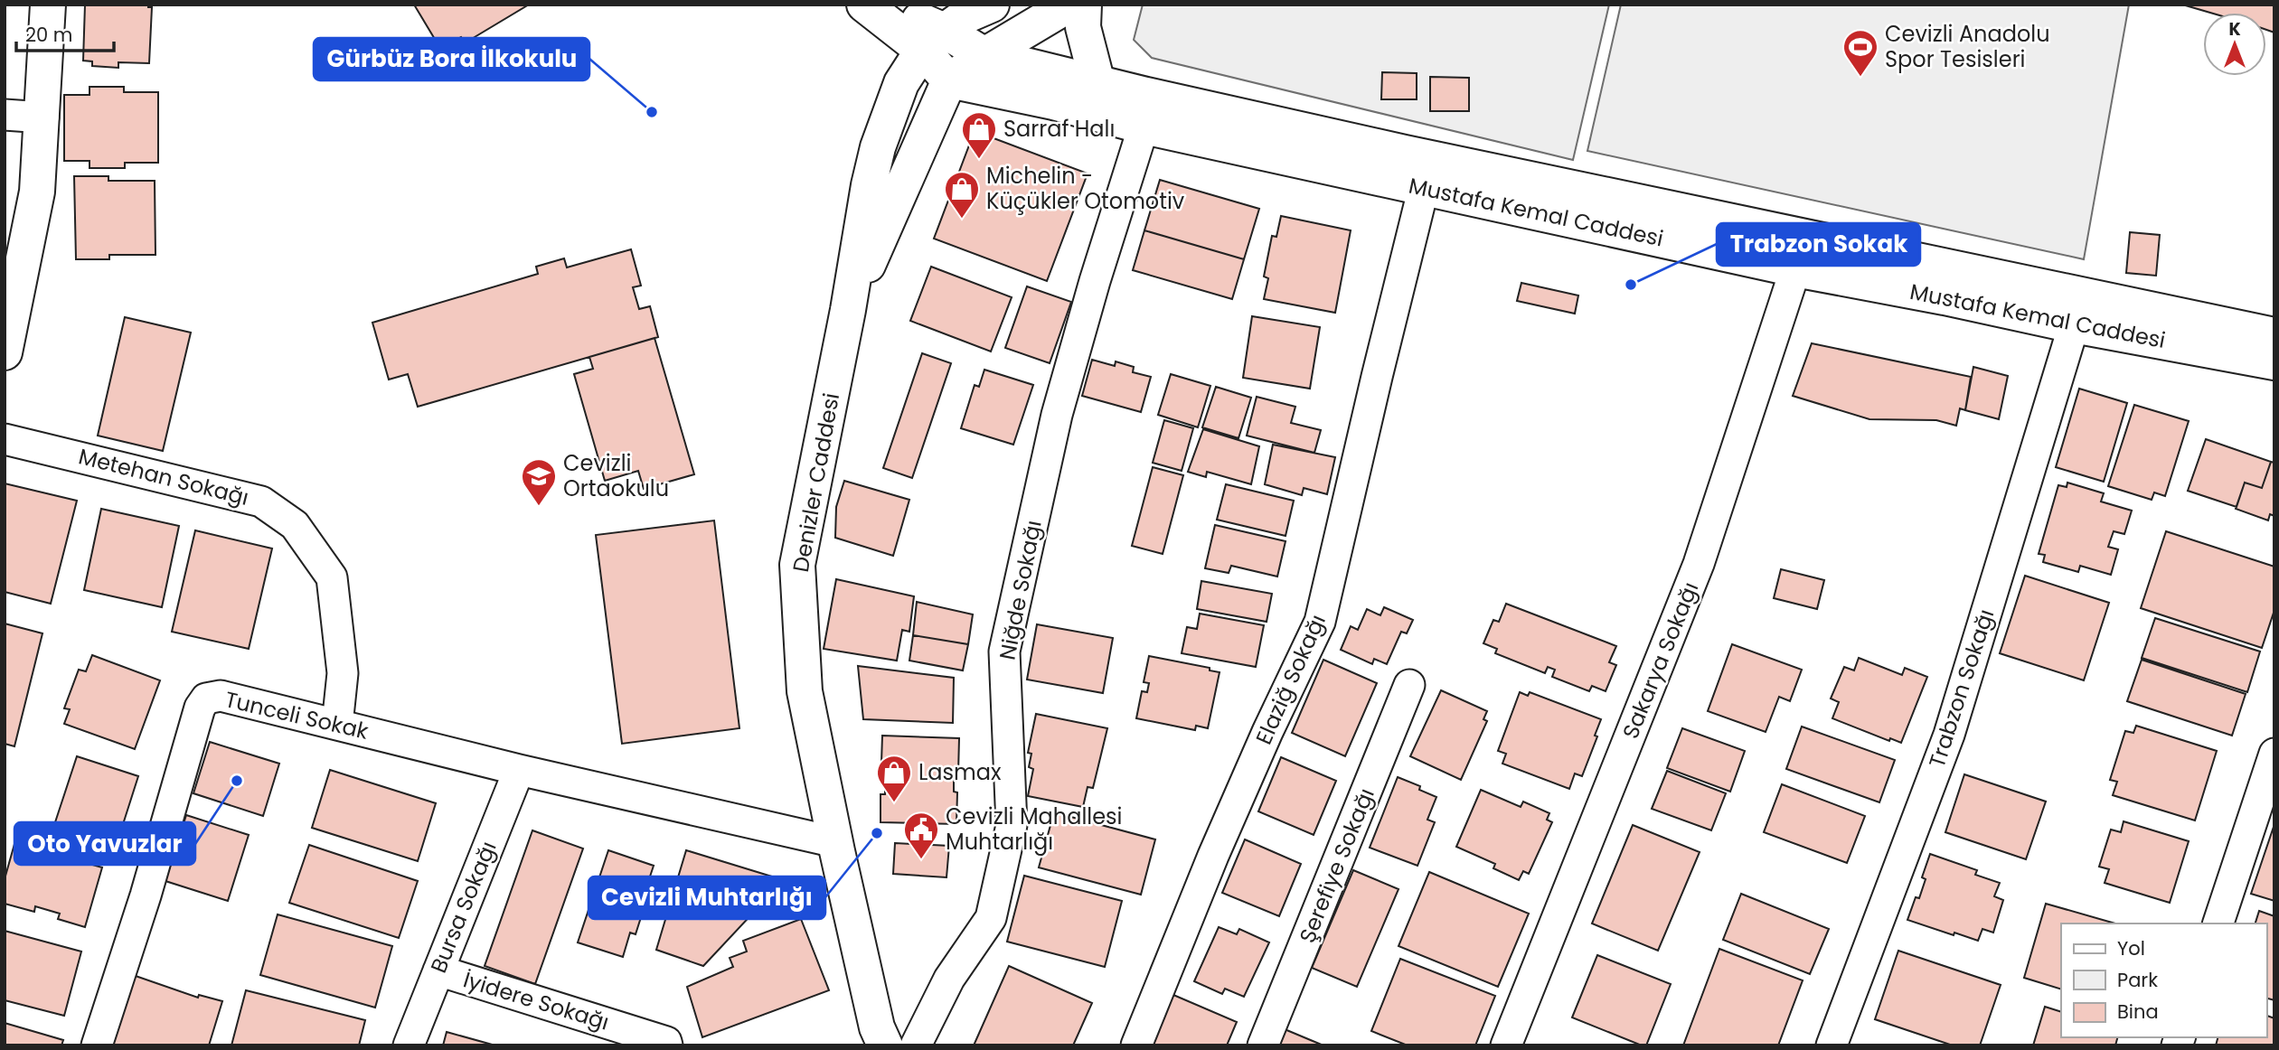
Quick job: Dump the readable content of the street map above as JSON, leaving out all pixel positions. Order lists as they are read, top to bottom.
{
  "streets": {
    "street": [
      "Mustafa Kemal Caddesi",
      "Metehan Sokağı",
      "Denizler Caddesi",
      "Niğde Sokağı",
      "Sakarya Sokağı",
      "Elaziğ Sokağı",
      "Trabzon Sokağı",
      "Tunceli Sokak",
      "Şerefiye Sokağı",
      "Bursa Sokağı",
      "İyidere Sokağı"
    ]
  },
  "crossings": [
    ["Mustafa Kemal Caddesi", "Denizler Caddesi"],
    ["Mustafa Kemal Caddesi", "Niğde Sokağı"],
    ["Mustafa Kemal Caddesi", "Sakarya Sokağı"],
    ["Mustafa Kemal Caddesi", "Elaziğ Sokağı"],
    ["Mustafa Kemal Caddesi", "Trabzon Sokağı"],
    ["Metehan Sokağı", "Tunceli Sokak"],
    ["Denizler Caddesi", "Tunceli Sokak"],
    ["Tunceli Sokak", "Bursa Sokağı"],
    ["Bursa Sokağı", "İyidere Sokağı"]
  ],
  "places": {
    "sports": ["Cevizli Anadolu Spor Tesisleri"],
    "other": [
      "Gürbüz Bora İlkokulu",
      "Trabzon Sokak",
      "Oto Yavuzlar",
      "Cevizli Muhtarlığı"
    ],
    "shop": ["Sarraf Halı", "Michelin - Küçükler Otomotiv", "Lasmax"],
    "school or university": ["Cevizli Ortaokulu"],
    "public building": ["Cevizli Mahallesi Muhtarlığı"]
  },
  "legend": ["Yol", "Park", "Bina"],
  "scale_bar": "20 m",
  "north": "top"
}
